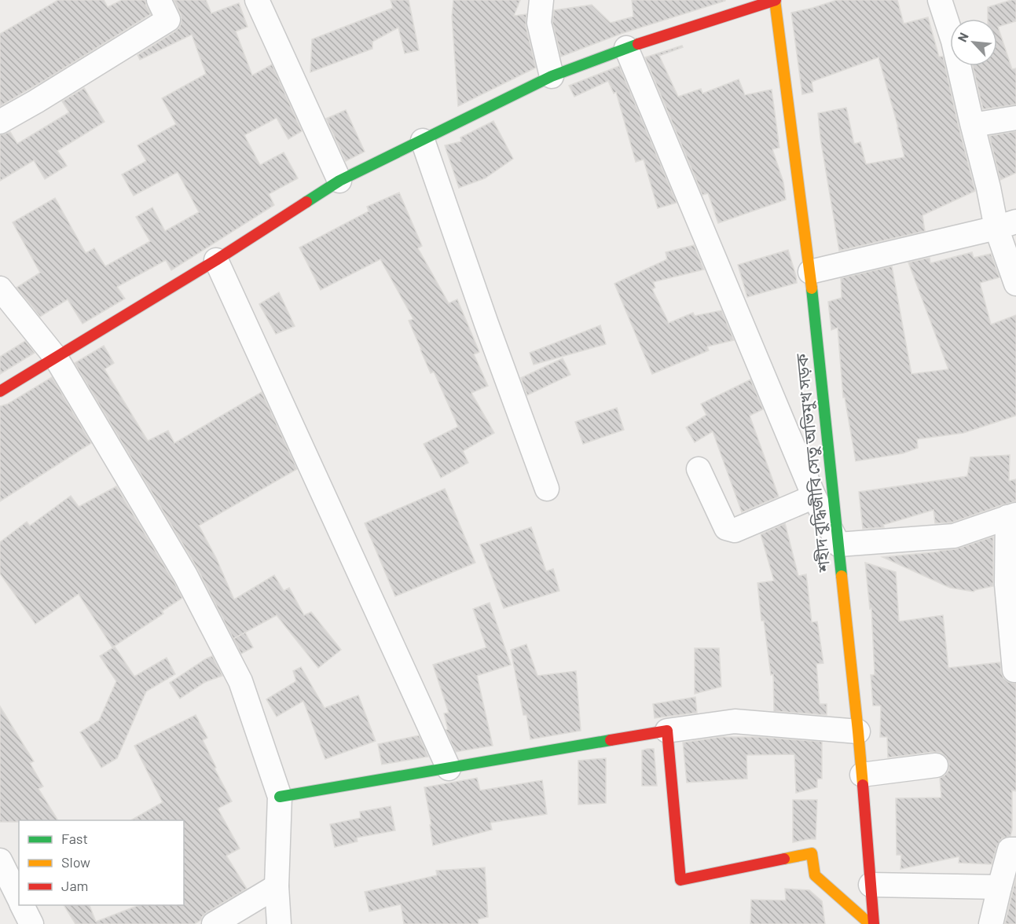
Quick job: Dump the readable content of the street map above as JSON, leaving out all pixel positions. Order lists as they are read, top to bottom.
{
  "streets": {
    "street": ["শহীদ বুদ্ধিজীবি সেতু অভিমুখ সড়ক"]
  },
  "legend": ["Fast", "Slow", "Jam"],
  "north": "top left"
}
